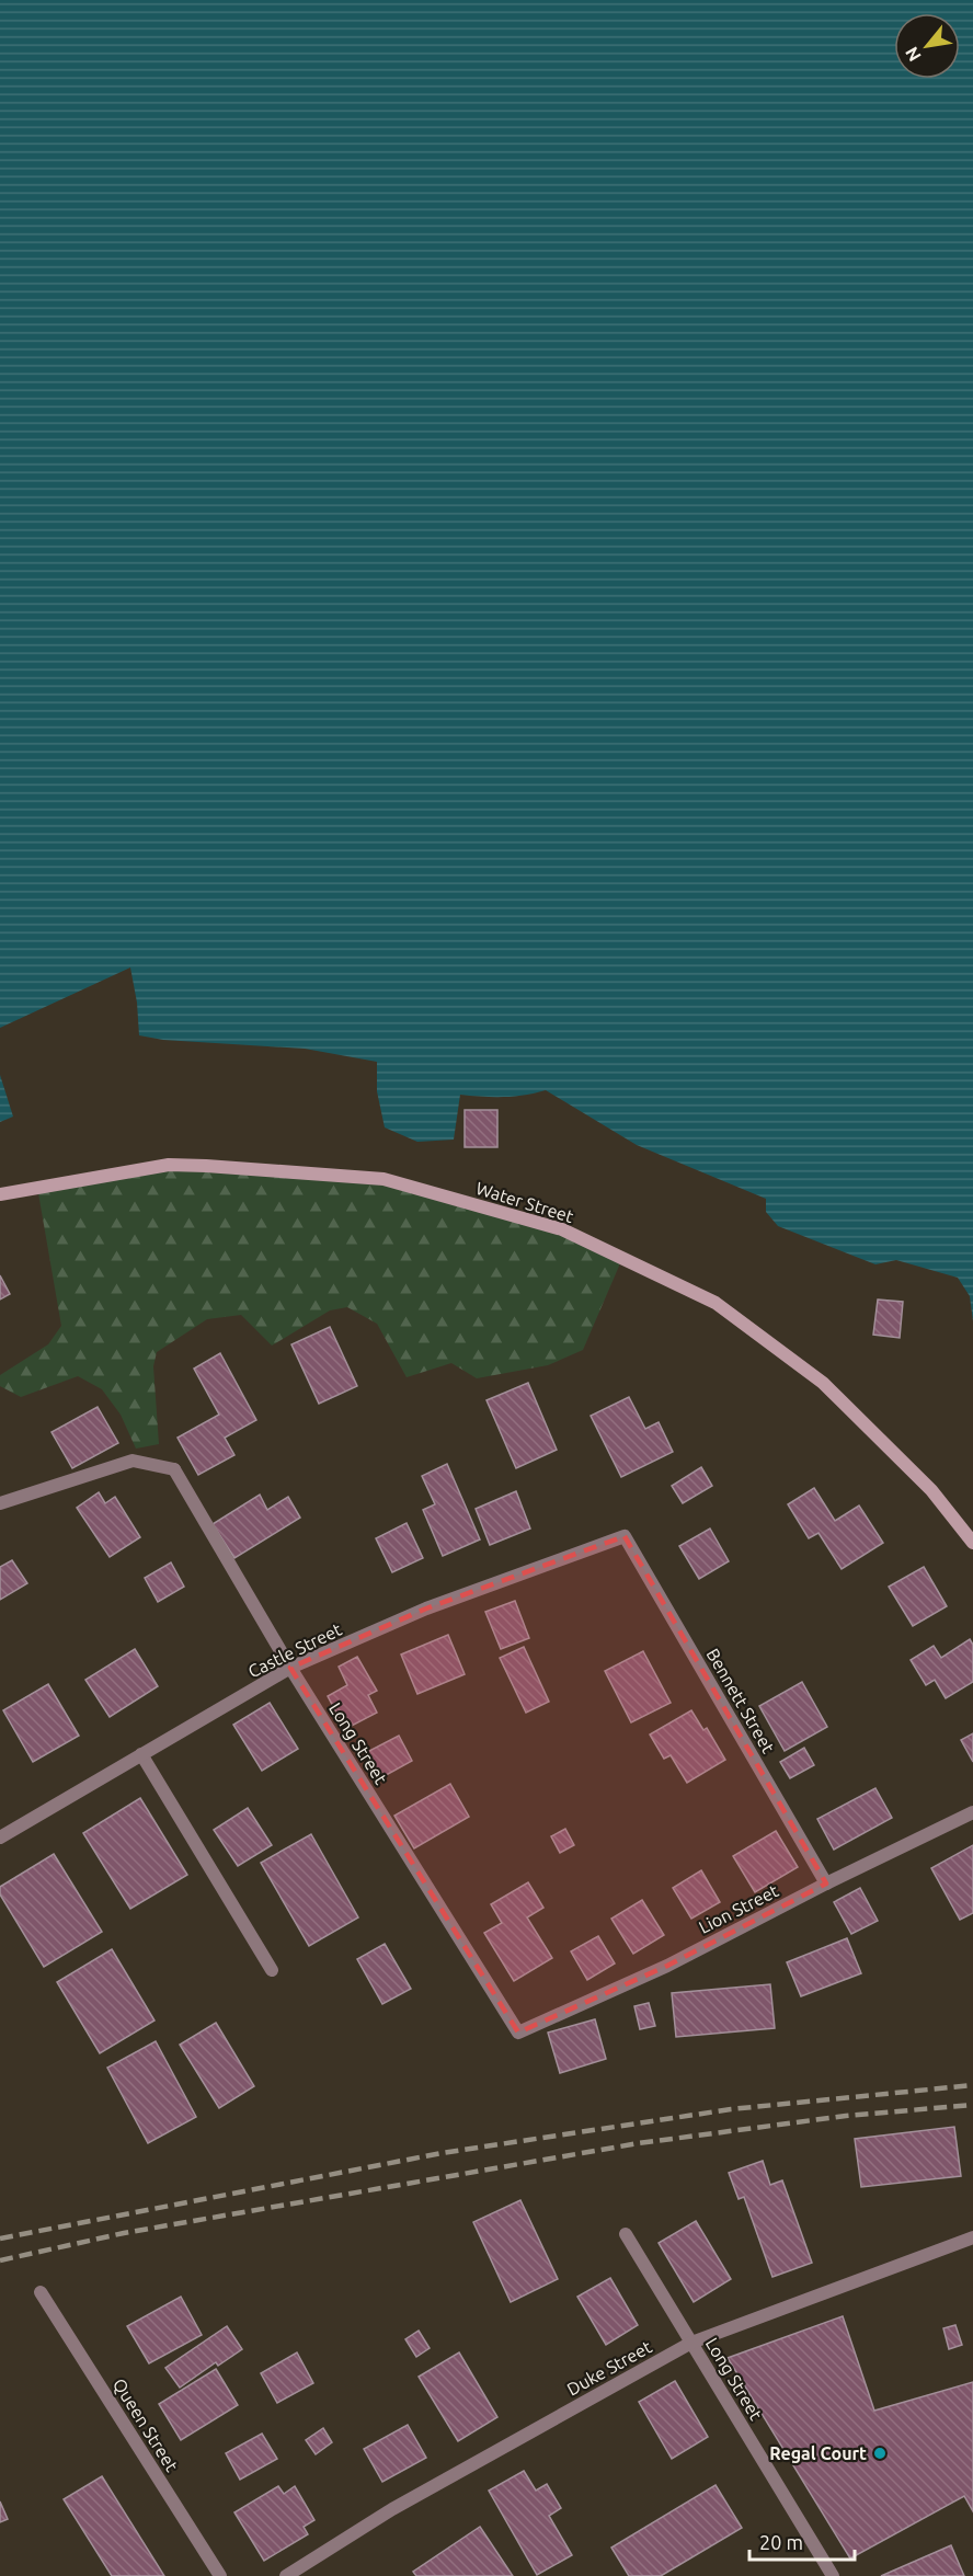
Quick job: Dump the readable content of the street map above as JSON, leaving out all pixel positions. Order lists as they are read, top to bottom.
{
  "streets": {
    "street": [
      "Water Street",
      "Castle Street",
      "Bennett Street",
      "Long Street",
      "Lion Street",
      "Duke Street",
      "Queen Street"
    ]
  },
  "crossings": [
    ["Castle Street", "Bennett Street"],
    ["Castle Street", "Long Street"],
    ["Bennett Street", "Lion Street"],
    ["Long Street", "Lion Street"],
    ["Long Street", "Duke Street"]
  ],
  "places": ["Regal Court"],
  "scale_bar": "20 m",
  "north": "bottom left"
}
